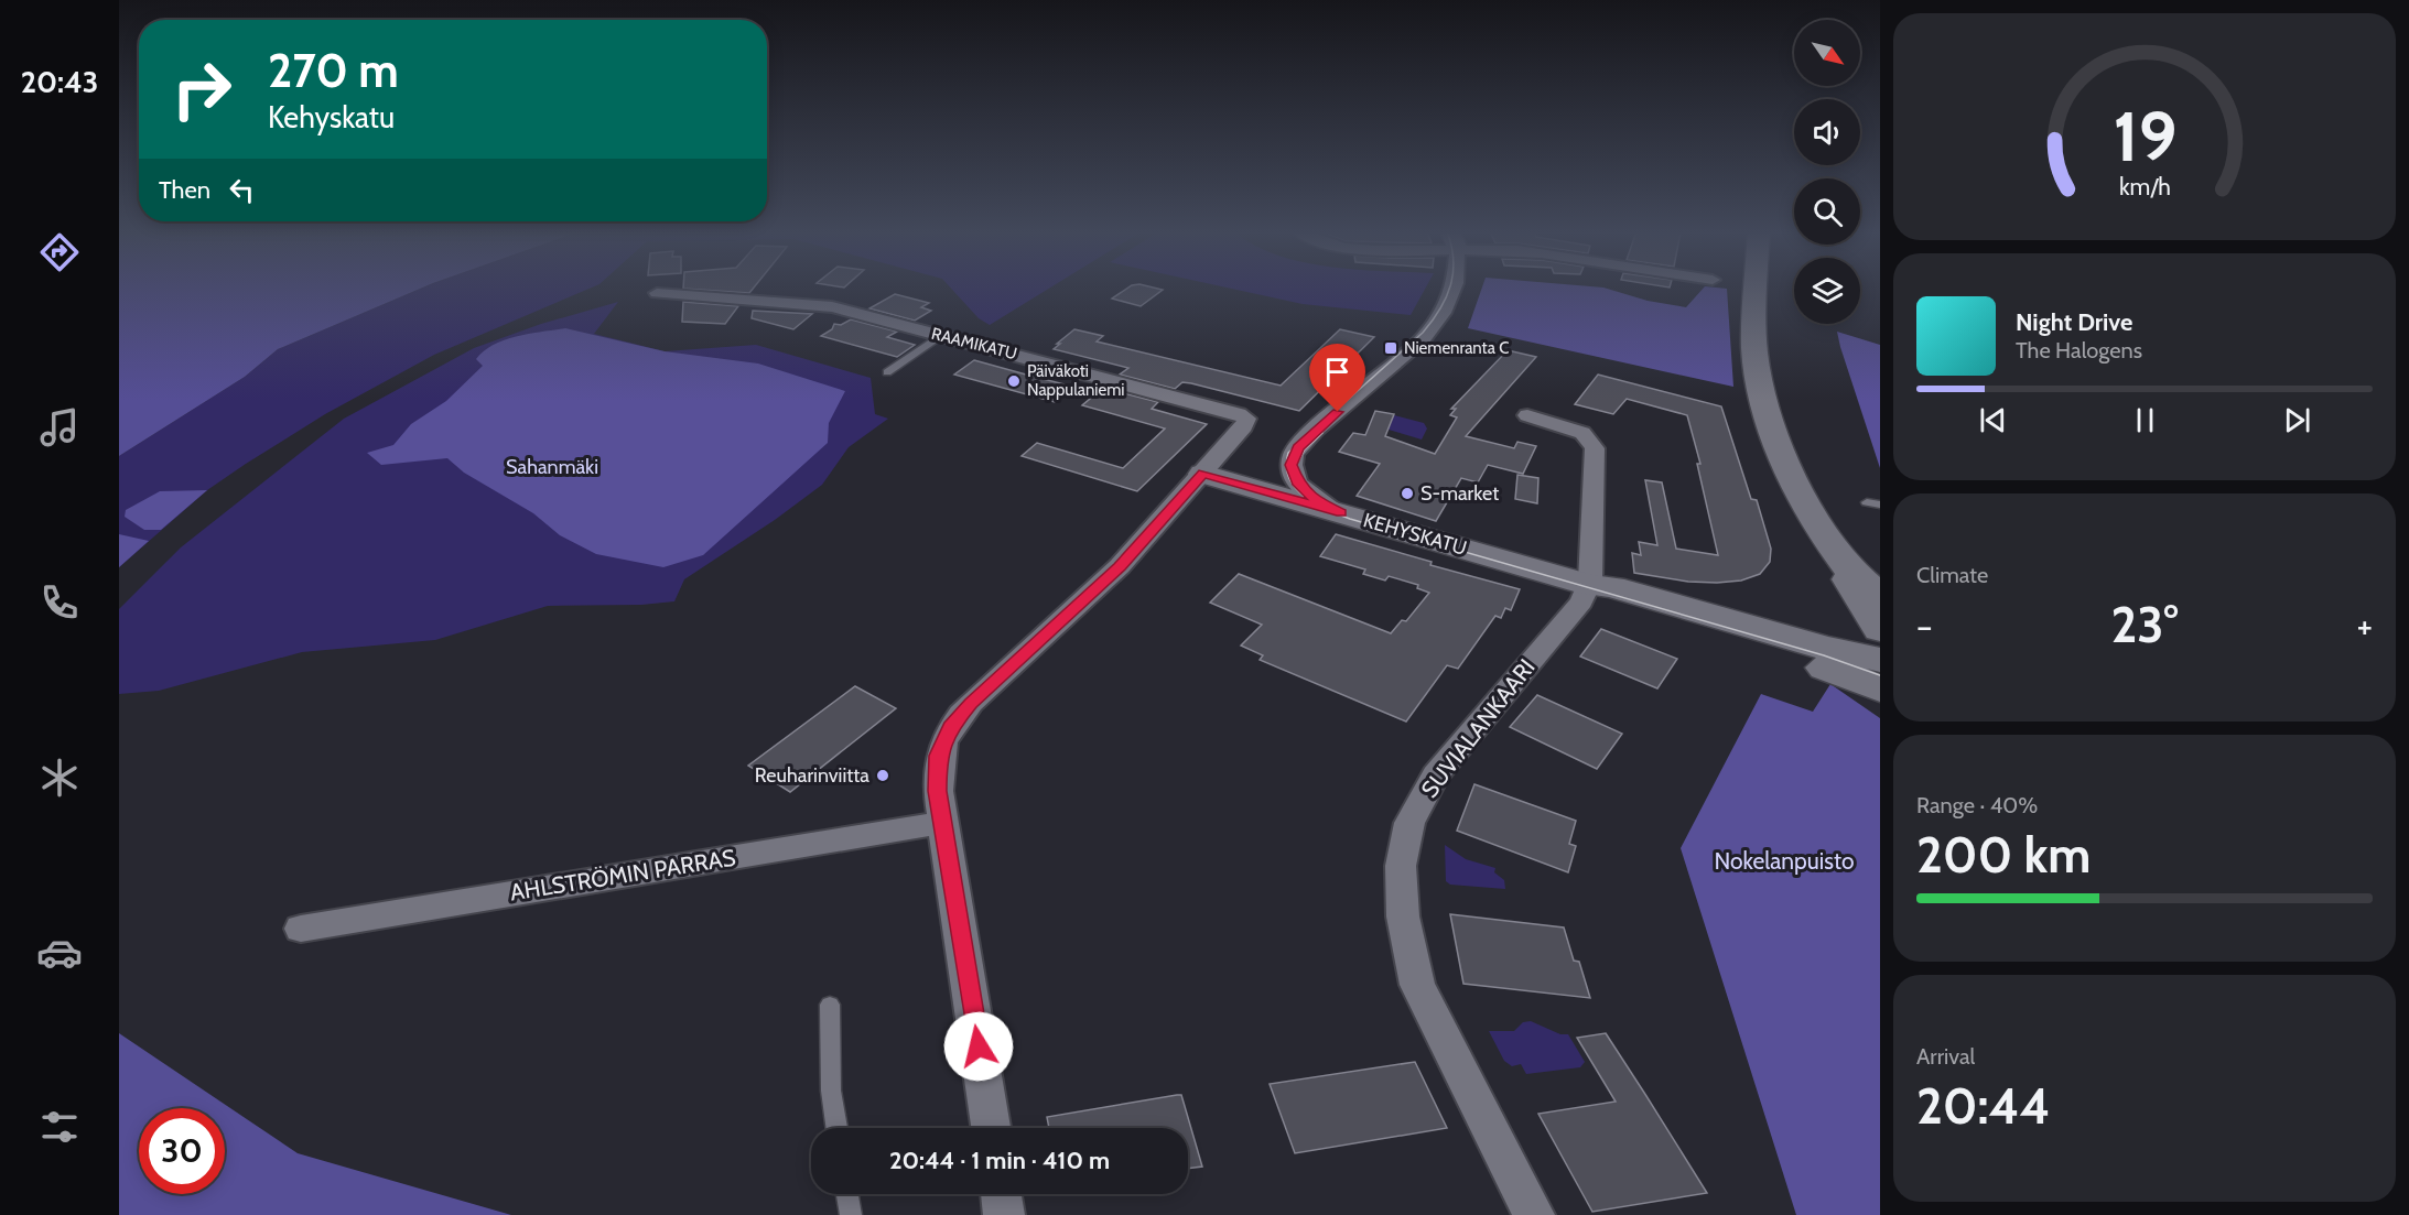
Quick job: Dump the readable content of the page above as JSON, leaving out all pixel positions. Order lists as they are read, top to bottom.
{
  "streets": {
    "main road": ["KEHYSKATU"],
    "street": ["RAAMIKATU", "SUVIALANKAARI", "AHLSTRÖMIN PARRAS"]
  },
  "crossings": [
    ["RAAMIKATU", "KEHYSKATU"],
    ["KEHYSKATU", "SUVIALANKAARI"]
  ],
  "parks": ["Sahanmäki", "Nokelanpuisto"],
  "places": {
    "transit": ["Niemenranta C"],
    "other": ["Päiväkoti Nappulaniemi", "S-market", "Reuharinviitta"]
  },
  "north": "bottom right",
  "page": {
    "tabs": "20:43",
    "turn": ["270 m", "Kehyskatu"],
    "then": "Then",
    "song": ["Night Drive", "The Halogens"],
    "tile": [
      "Climate",
      ["Range · 40%", "200 km"],
      ["Arrival", "20:44"]
    ],
    "heat": ["−", "23°", "+"],
    "limit": "30",
    "trip": "20:44 · 1 min · 410 m",
    "gauge": ["19", "km/h"]
  }
}
